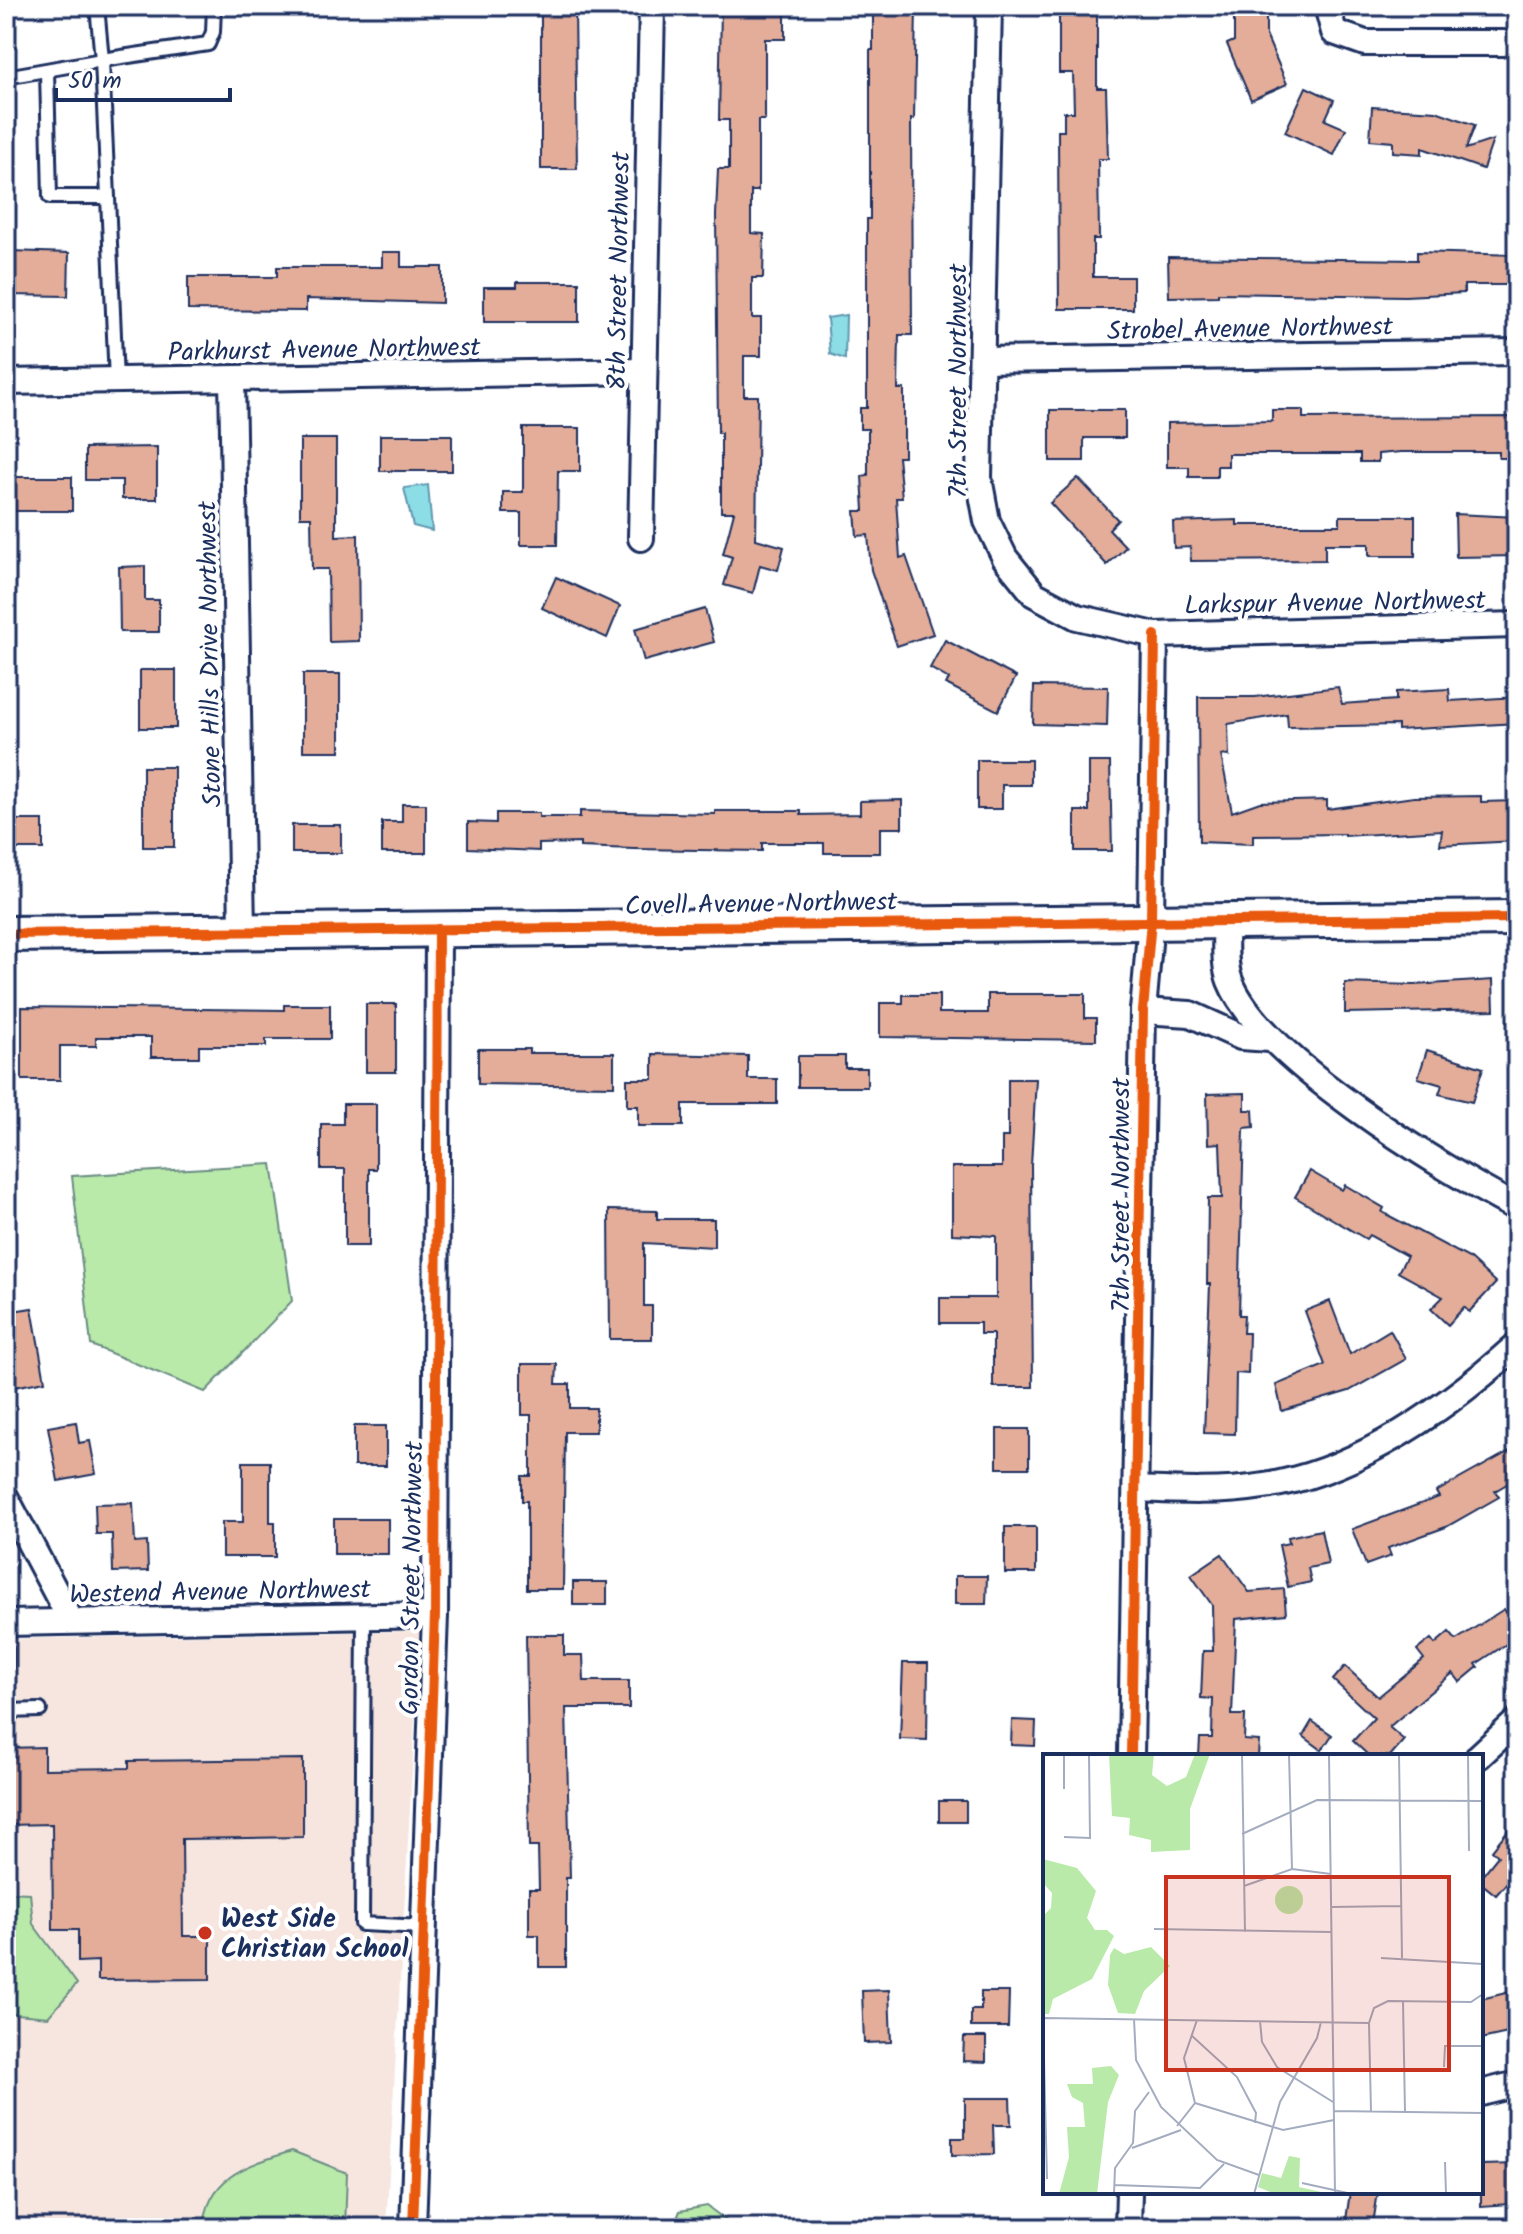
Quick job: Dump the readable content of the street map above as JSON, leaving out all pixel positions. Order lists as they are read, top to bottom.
{
  "streets": {
    "street": [
      "8th Street Northwest",
      "Strobel Avenue Northwest",
      "Parkhurst Avenue Northwest",
      "7th Street Northwest",
      "Larkspur Avenue Northwest",
      "Stone Hills Drive Northwest",
      "Covell Avenue Northwest",
      "Gordon Street Northwest",
      "Westend Avenue Northwest"
    ]
  },
  "crossings": [
    ["8th Street Northwest", "Parkhurst Avenue Northwest"],
    ["Strobel Avenue Northwest", "7th Street Northwest"],
    ["Parkhurst Avenue Northwest", "Stone Hills Drive Northwest"],
    ["7th Street Northwest", "Larkspur Avenue Northwest"],
    ["7th Street Northwest", "Covell Avenue Northwest"],
    ["Stone Hills Drive Northwest", "Covell Avenue Northwest"],
    ["Covell Avenue Northwest", "Gordon Street Northwest"],
    ["Gordon Street Northwest", "Westend Avenue Northwest"]
  ],
  "places": ["West Side Christian School"],
  "scale_bar": "50 m"
}
